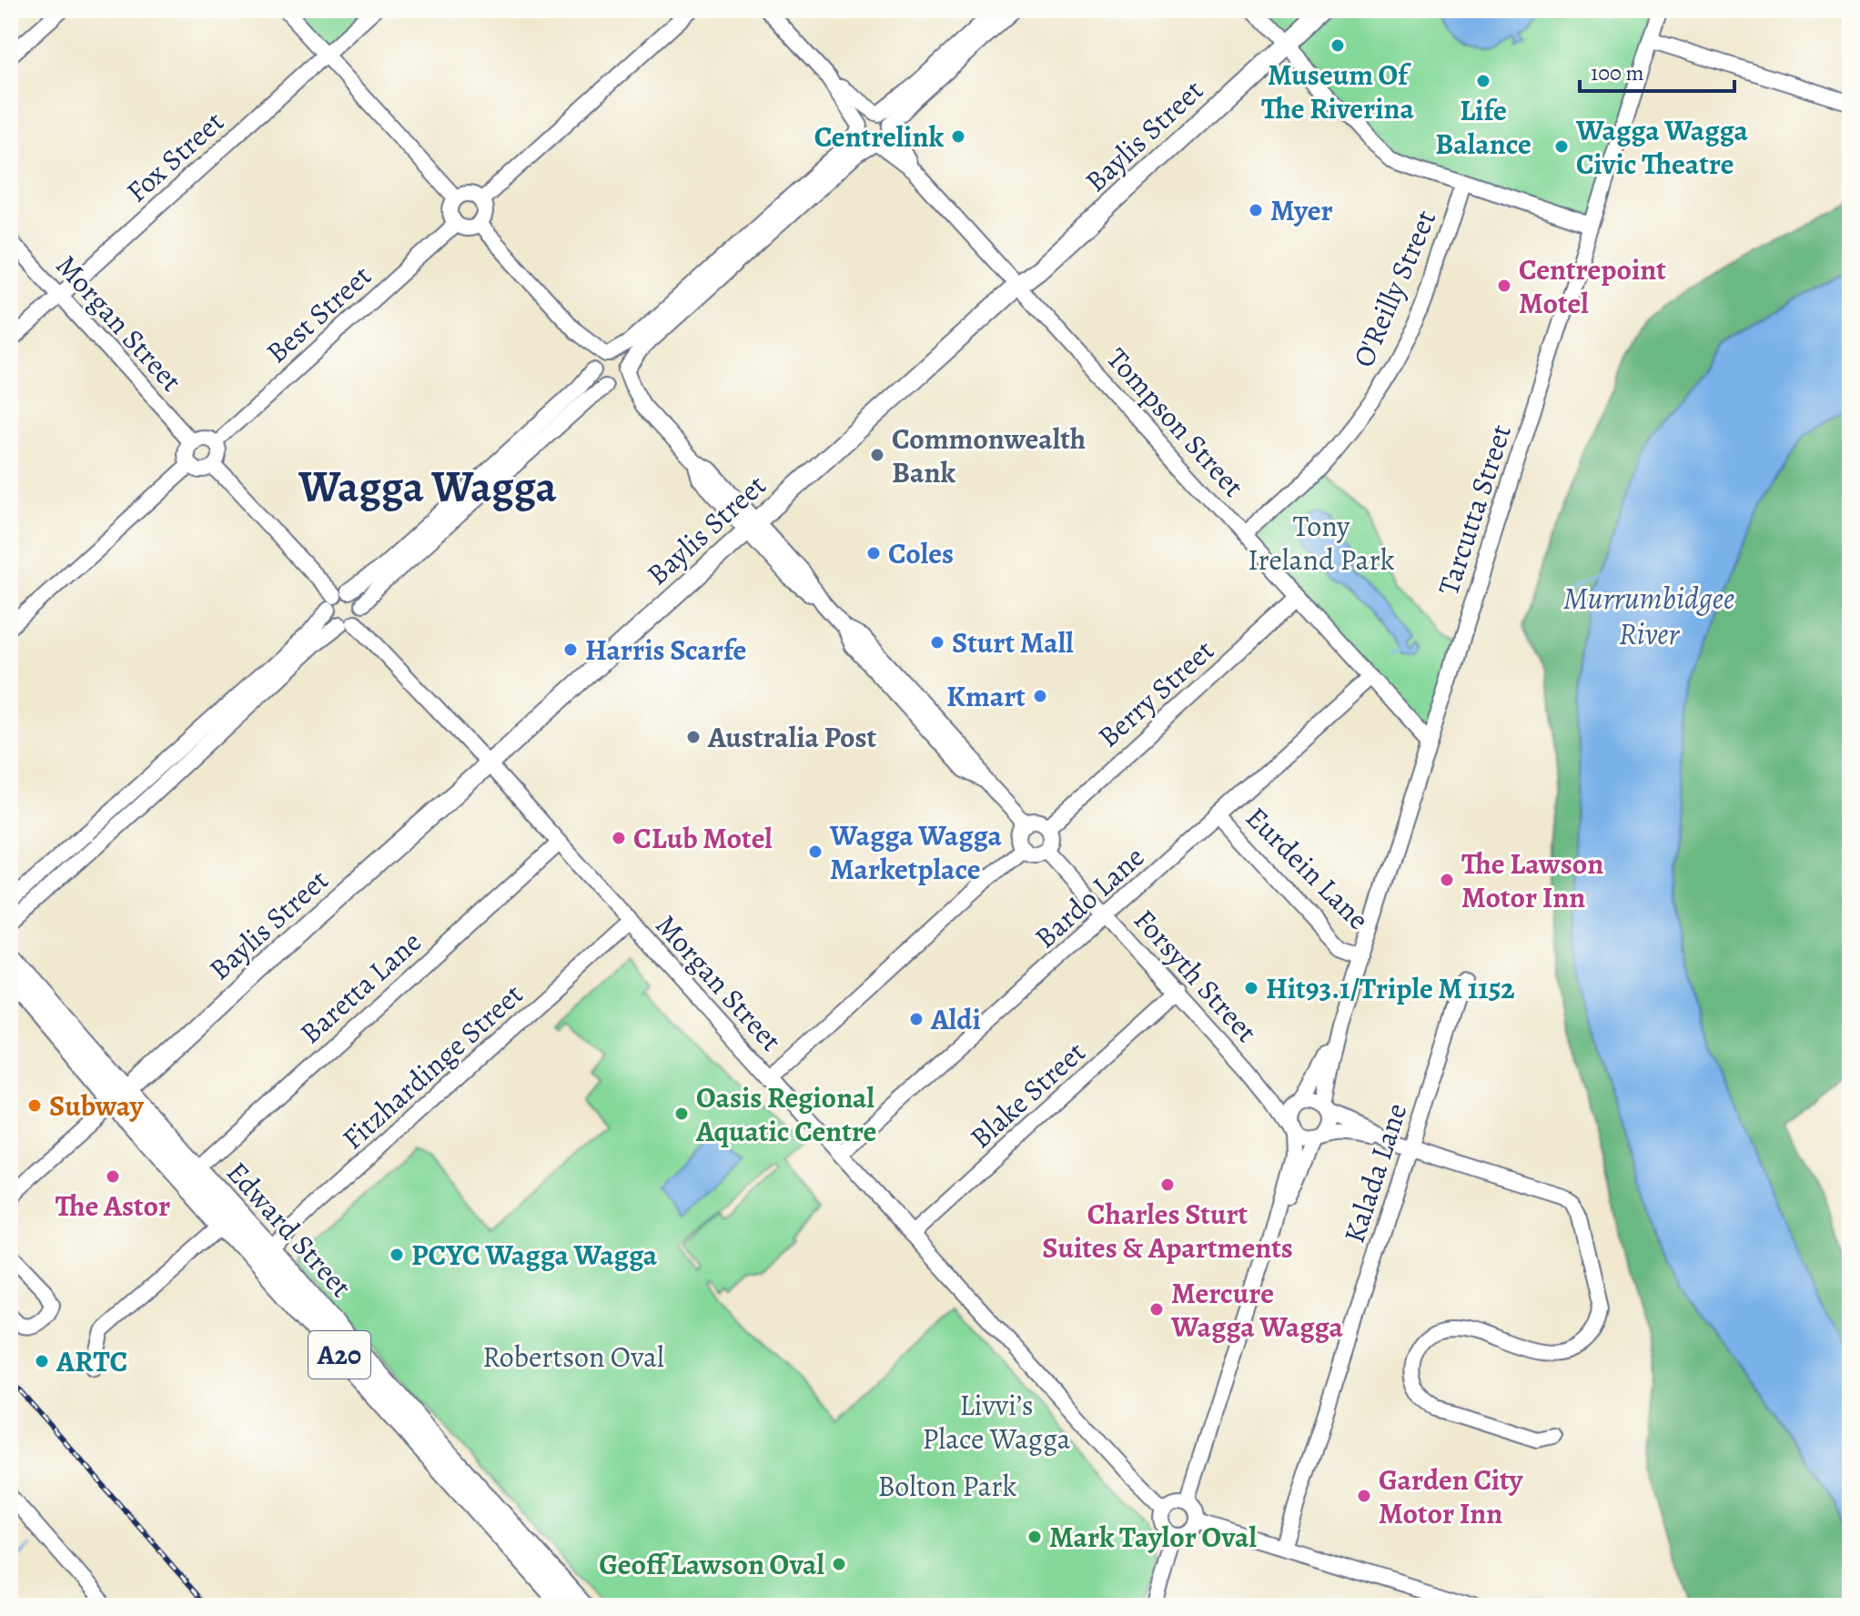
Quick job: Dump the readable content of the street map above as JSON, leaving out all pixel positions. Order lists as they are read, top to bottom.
{
  "streets": {
    "highway": ["Edward Street", "A20"],
    "main road": ["Baylis Street"],
    "street": [
      "Fox Street",
      "O'Reilly Street",
      "Best Street",
      "Morgan Street",
      "Tompson Street",
      "Tarcutta Street",
      "Berry Street",
      "Eurdein Lane",
      "Bardo Lane",
      "Forsyth Street",
      "Baretta Lane",
      "Fitzhardinge Street",
      "Blake Street",
      "Kalada Lane"
    ]
  },
  "crossings": [
    ["Baylis Street", "Morgan Street"],
    ["Baylis Street", "Tompson Street"],
    ["Baylis Street", "Edward Street"],
    ["Fox Street", "Morgan Street"],
    ["O'Reilly Street", "Tompson Street"],
    ["Best Street", "Morgan Street"],
    ["Morgan Street", "Bardo Lane"],
    ["Morgan Street", "Baretta Lane"],
    ["Morgan Street", "Fitzhardinge Street"],
    ["Morgan Street", "Blake Street"],
    ["Tompson Street", "Tarcutta Street"],
    ["Tompson Street", "Berry Street"],
    ["Tompson Street", "Bardo Lane"],
    ["Tarcutta Street", "Eurdein Lane"],
    ["Tarcutta Street", "Forsyth Street"],
    ["Berry Street", "Forsyth Street"],
    ["Eurdein Lane", "Bardo Lane"],
    ["Bardo Lane", "Forsyth Street"],
    ["Forsyth Street", "Blake Street"],
    ["Baretta Lane", "Edward Street"],
    ["Fitzhardinge Street", "Edward Street"]
  ],
  "districts": ["Wagga Wagga"],
  "water": ["Murrumbidgee River"],
  "parks": [
    "Tony Ireland Park",
    "Robertson Oval",
    "Livvi’s Place Wagga",
    "Bolton Park"
  ],
  "places": [
    "Museum Of The Riverina",
    "Life Balance",
    "Centrelink",
    "Wagga Wagga Civic Theatre",
    "Myer",
    "Centrepoint Motel",
    "Commonwealth Bank",
    "Coles",
    "Sturt Mall",
    "Harris Scarfe",
    "Kmart",
    "Australia Post",
    "CLub Motel",
    "Wagga Wagga Marketplace",
    "The Lawson Motor Inn",
    "Hit93.1/Triple M 1152",
    "Aldi",
    "Subway",
    "Oasis Regional Aquatic Centre",
    "The Astor",
    "Charles Sturt Suites & Apartments",
    "PCYC Wagga Wagga",
    "Mercure Wagga Wagga",
    "ARTC",
    "Garden City Motor Inn",
    "Mark Taylor Oval",
    "Geoff Lawson Oval"
  ],
  "scale_bar": "100 m"
}
